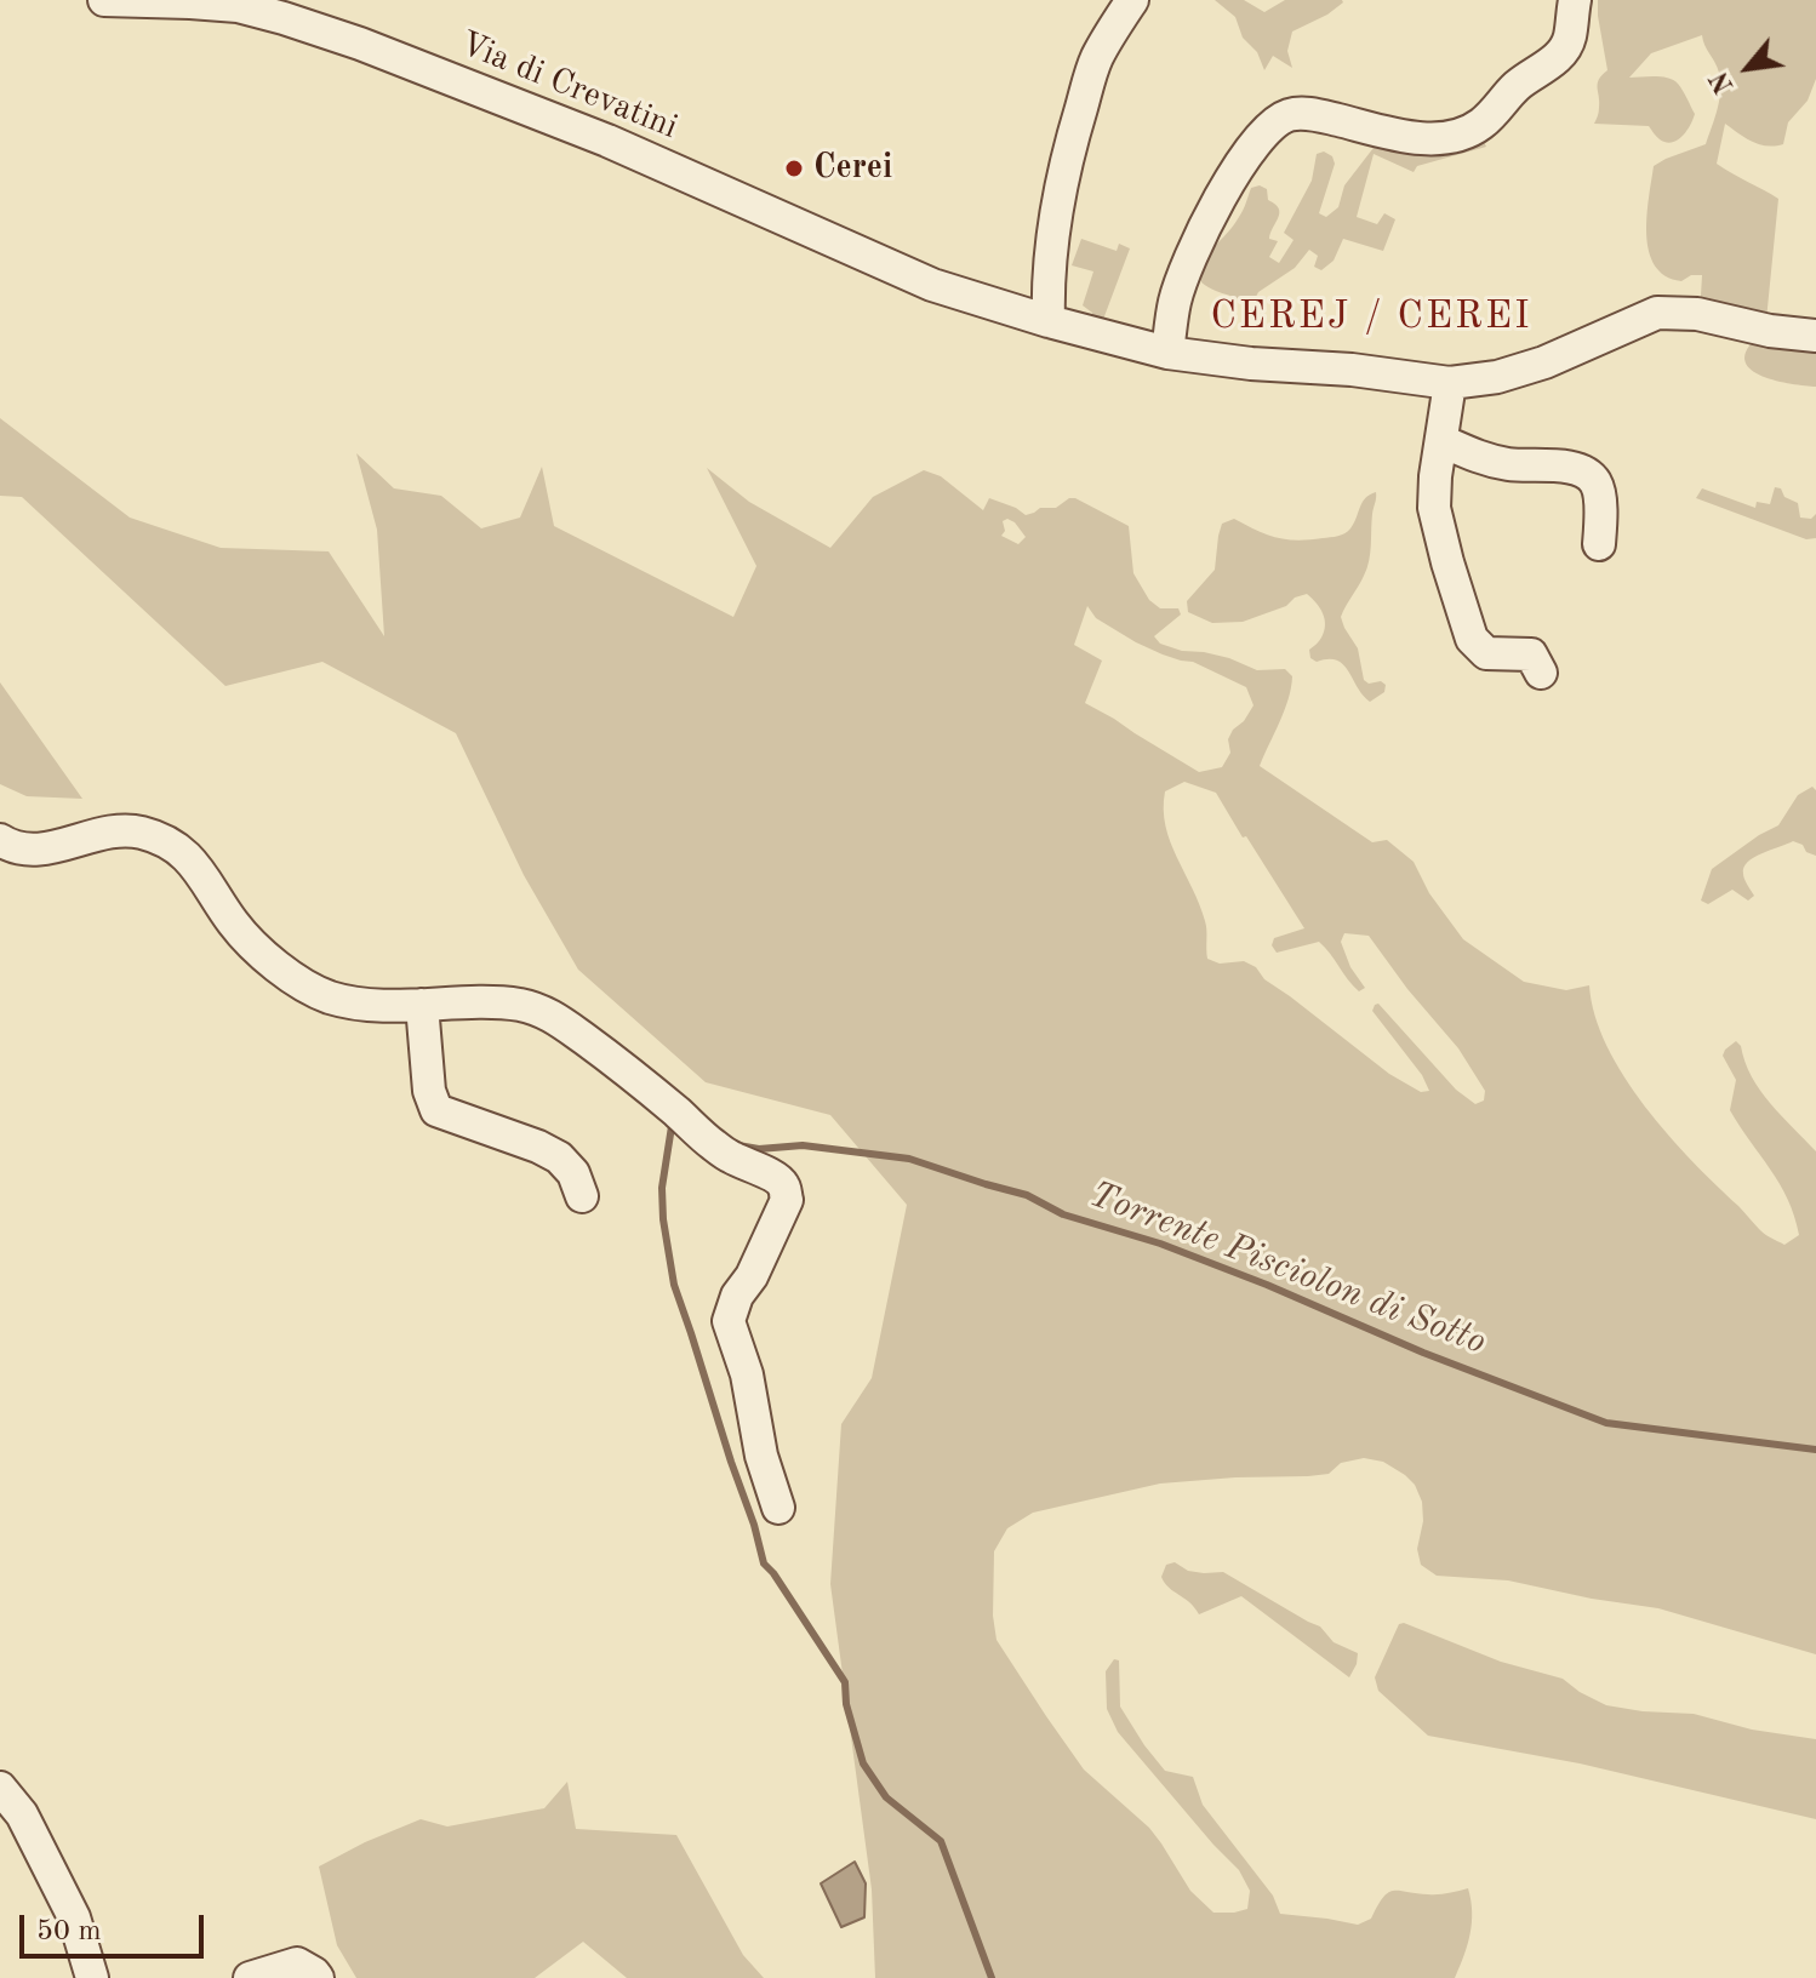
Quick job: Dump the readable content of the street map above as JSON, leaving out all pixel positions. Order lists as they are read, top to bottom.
{
  "streets": {
    "street": ["Via di Crevatini"]
  },
  "districts": ["CEREJ / CEREI"],
  "water": ["Torrente Pisciolon di Sotto"],
  "places": ["Cerei"],
  "scale_bar": "50 m",
  "north": "bottom left"
}
